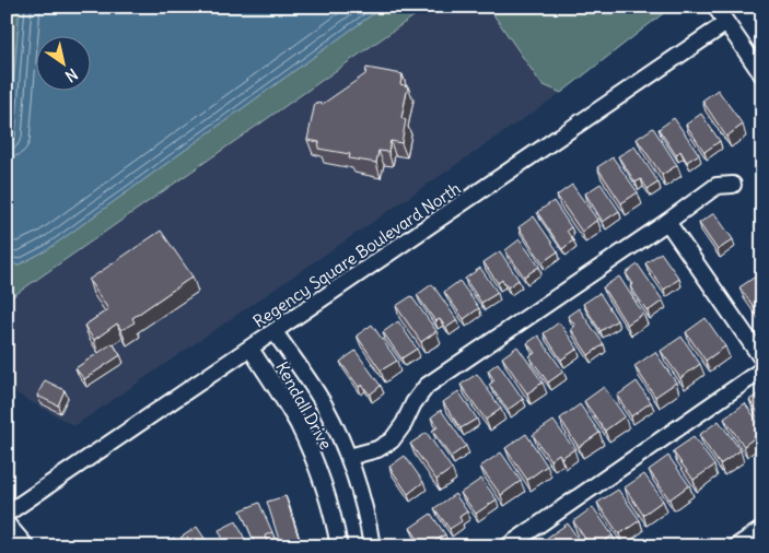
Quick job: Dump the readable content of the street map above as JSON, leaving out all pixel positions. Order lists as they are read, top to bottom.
{
  "streets": {
    "street": ["Regency Square Boulevard North", "Kendall Drive"]
  },
  "crossings": [
    ["Regency Square Boulevard North", "Kendall Drive"]
  ],
  "north": "bottom right"
}
